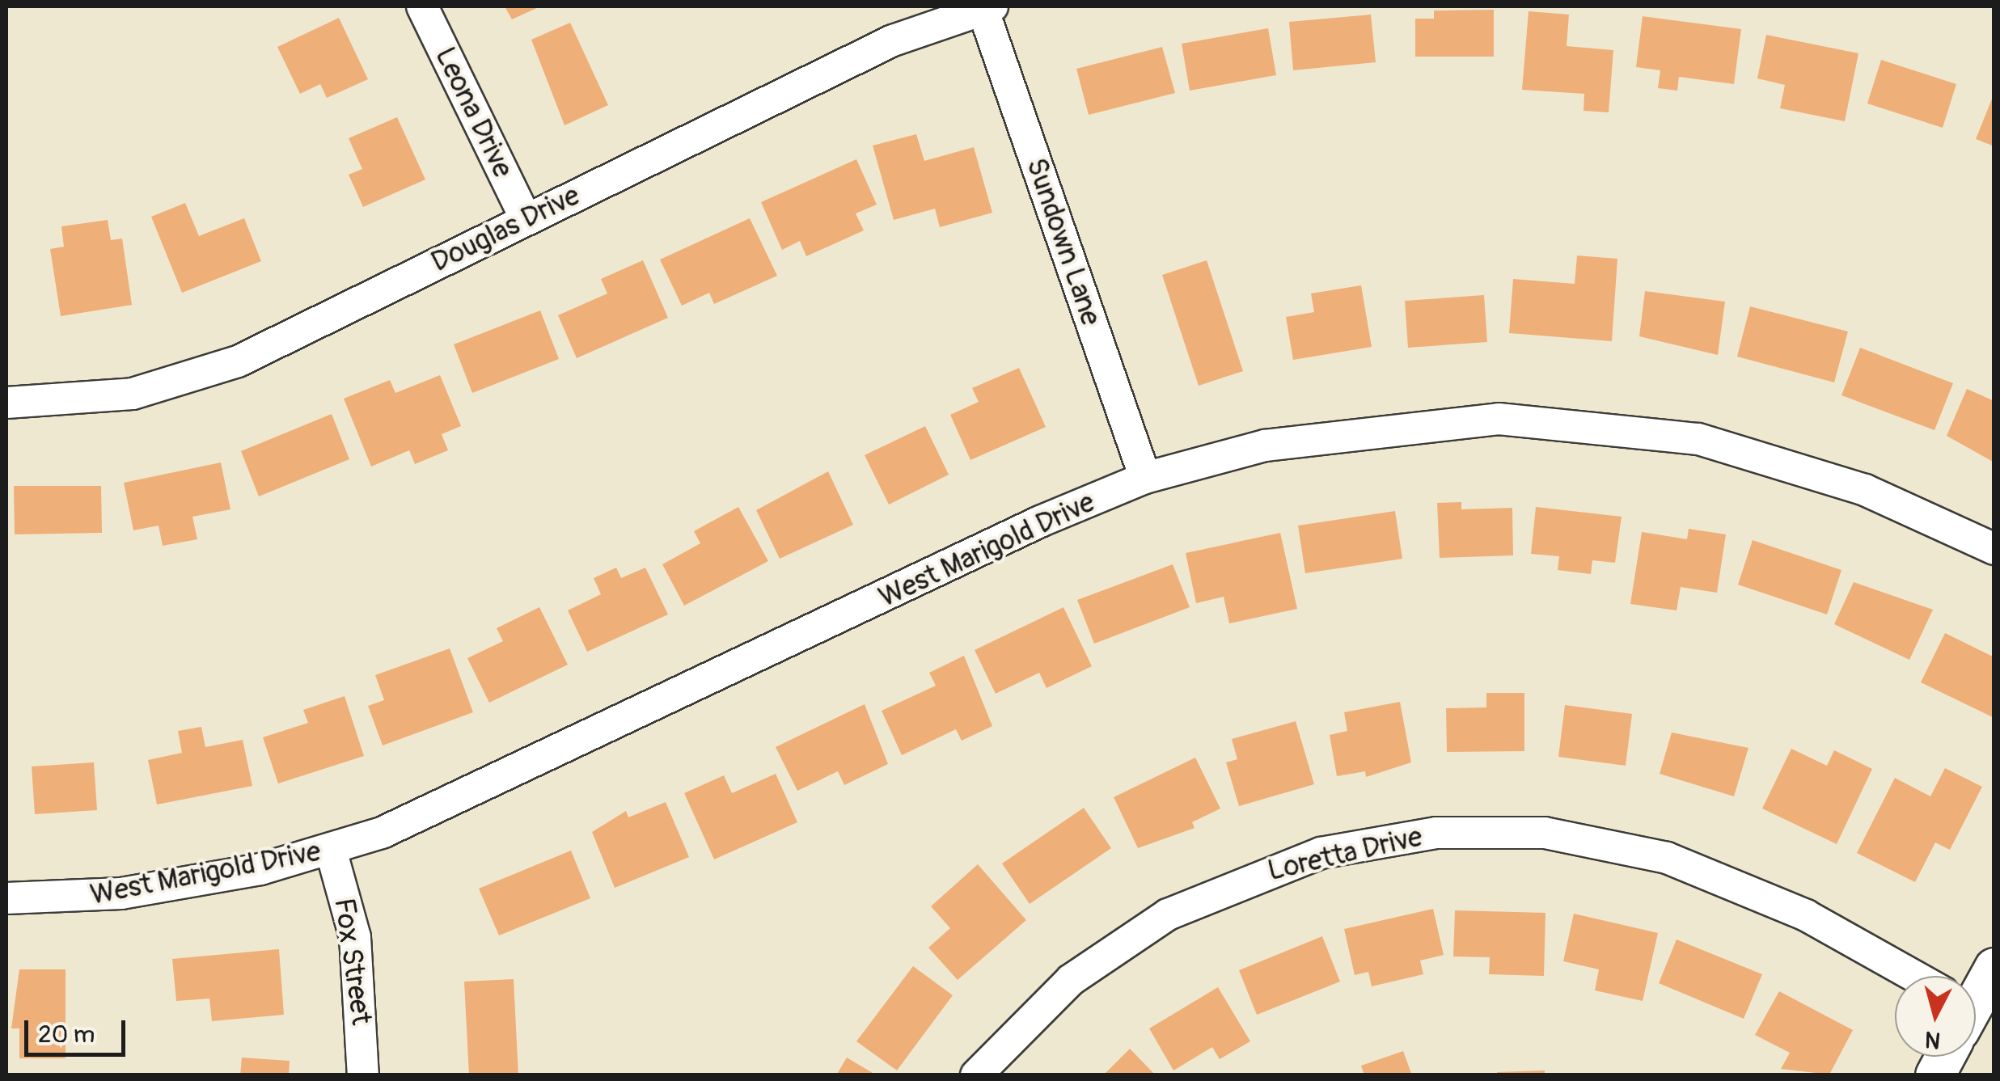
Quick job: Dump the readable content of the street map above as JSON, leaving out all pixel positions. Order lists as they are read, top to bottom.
{
  "streets": {
    "street": [
      "Leona Drive",
      "Douglas Drive",
      "Sundown Lane",
      "West Marigold Drive",
      "Loretta Drive",
      "Fox Street"
    ]
  },
  "crossings": [
    ["Leona Drive", "Douglas Drive"],
    ["Douglas Drive", "Sundown Lane"],
    ["Sundown Lane", "West Marigold Drive"],
    ["West Marigold Drive", "Fox Street"]
  ],
  "scale_bar": "20 m",
  "north": "bottom"
}
